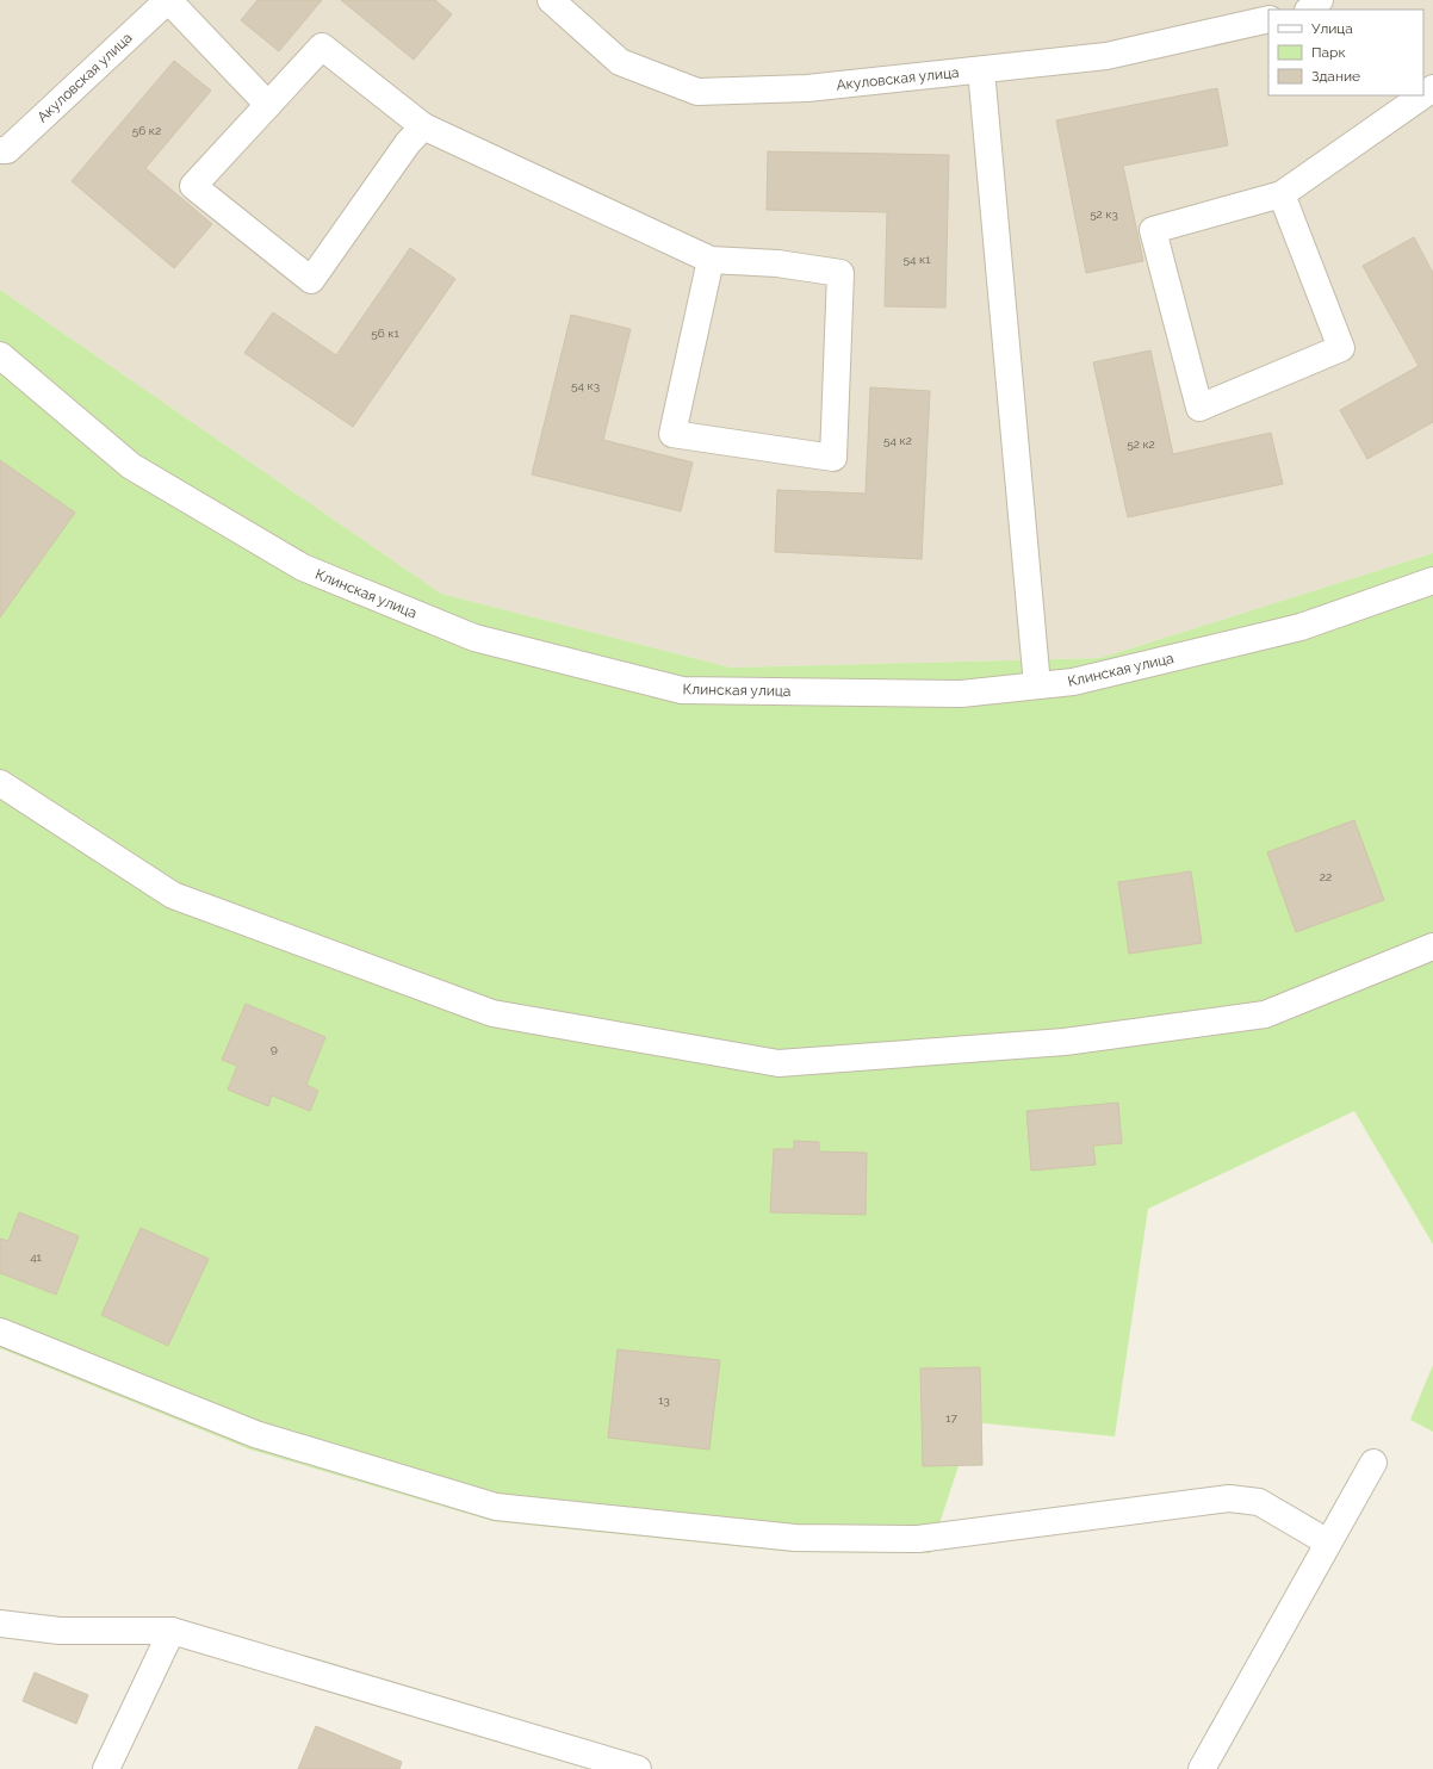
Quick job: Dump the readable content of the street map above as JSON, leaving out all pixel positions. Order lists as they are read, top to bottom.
{
  "streets": {
    "street": ["Акуловская улица", "Клинская улица"]
  },
  "house_numbers": [
    "56 к2",
    "52 к3",
    "54 к1",
    "56 к1",
    "54 к3",
    "54 к2",
    "52 к2",
    "22",
    "9",
    "41",
    "13",
    "17"
  ],
  "legend": ["Улица", "Парк", "Здание"]
}
